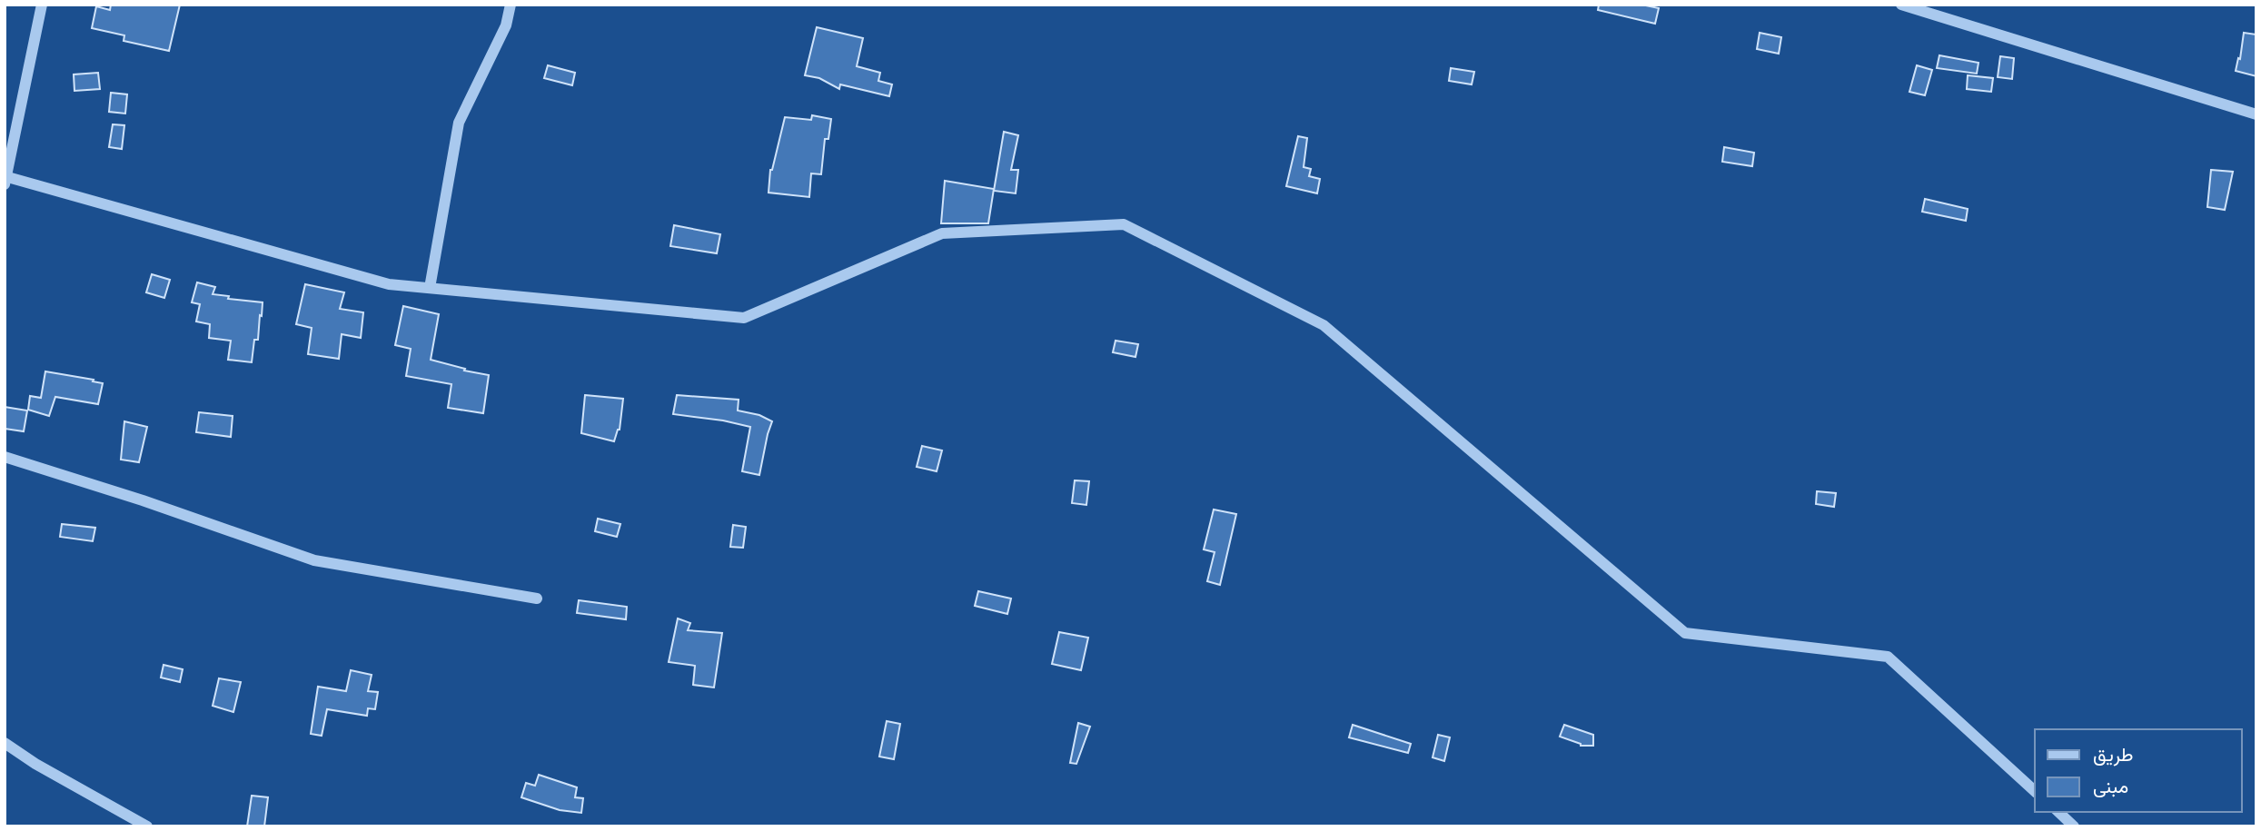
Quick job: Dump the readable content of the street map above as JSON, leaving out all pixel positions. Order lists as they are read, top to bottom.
{
  "legend": ["طريق", "مبنى"]
}
